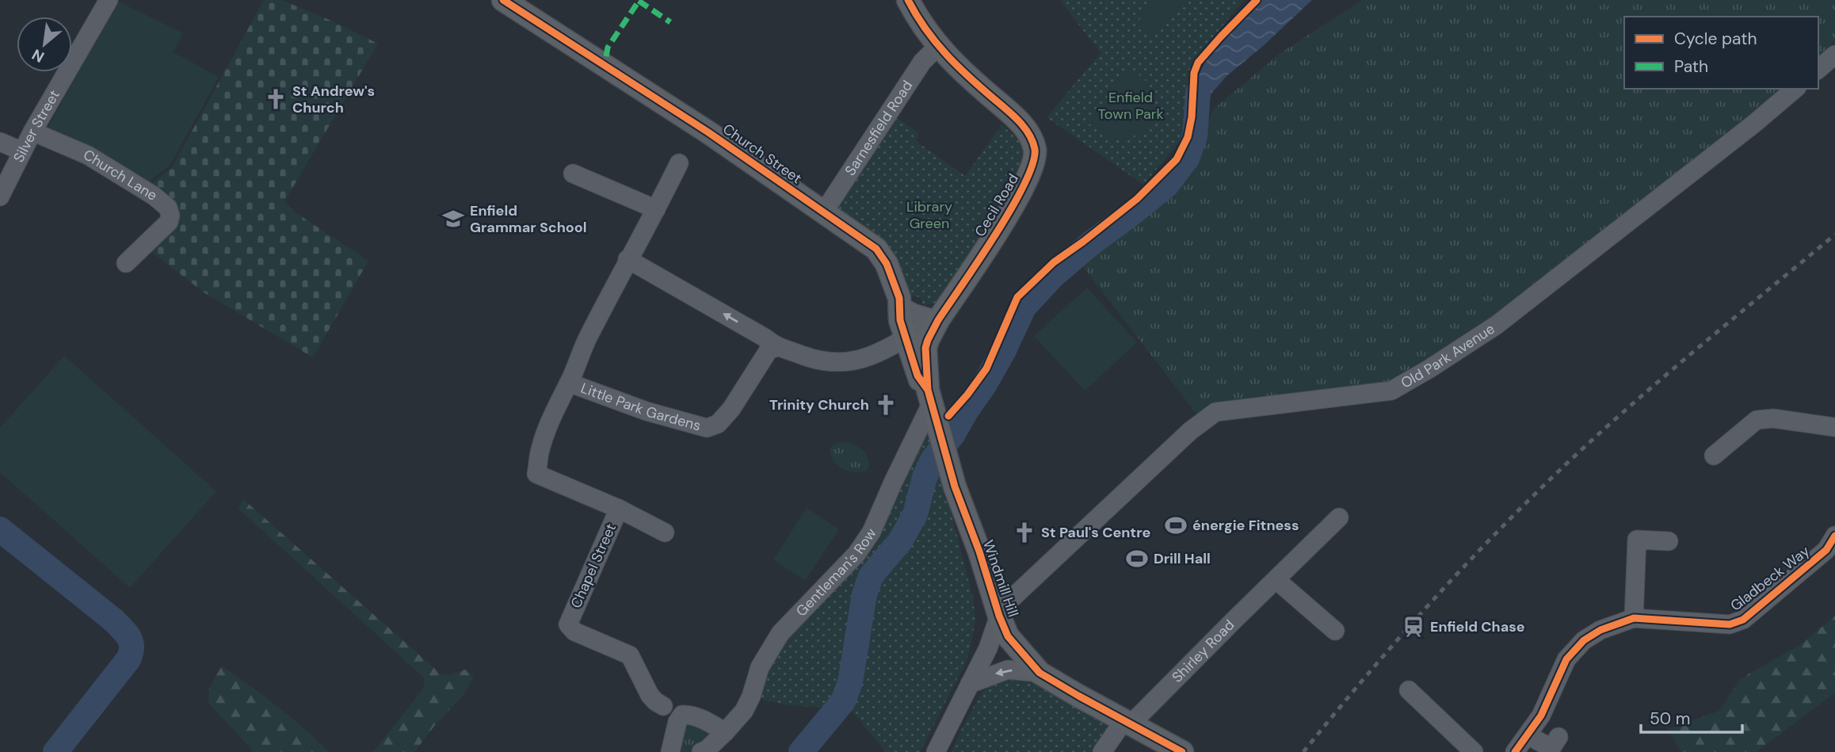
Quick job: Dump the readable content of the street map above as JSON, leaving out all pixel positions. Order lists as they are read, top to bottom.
{
  "streets": {
    "main road": ["Church Street", "Cecil Road", "Windmill Hill"],
    "street": [
      "Silver Street",
      "Sarnesfield Road",
      "Church Lane",
      "Old Park Avenue",
      "Little Park Gardens",
      "Chapel Street",
      "Gentleman's Row",
      "Gladbeck Way",
      "Shirley Road"
    ]
  },
  "crossings": [
    ["Silver Street", "Church Lane"],
    ["Sarnesfield Road", "Church Street"],
    ["Sarnesfield Road", "Cecil Road"],
    ["Church Street", "Cecil Road"],
    ["Church Street", "Gentleman's Row"],
    ["Church Street", "Windmill Hill"],
    ["Cecil Road", "Gentleman's Row"],
    ["Cecil Road", "Windmill Hill"],
    ["Old Park Avenue", "Windmill Hill"],
    ["Little Park Gardens", "Chapel Street"],
    ["Gentleman's Row", "Windmill Hill"],
    ["Windmill Hill", "Shirley Road"]
  ],
  "parks": ["Enfield Town Park", "Library Green"],
  "places": {
    "church": ["St Andrew's Church", "Trinity Church", "St Paul's Centre"],
    "school or university": ["Enfield Grammar School"],
    "sports": ["énergie Fitness", "Drill Hall"],
    "station": ["Enfield Chase"]
  },
  "legend": ["Cycle path", "Path"],
  "scale_bar": "50 m",
  "north": "bottom left"
}
